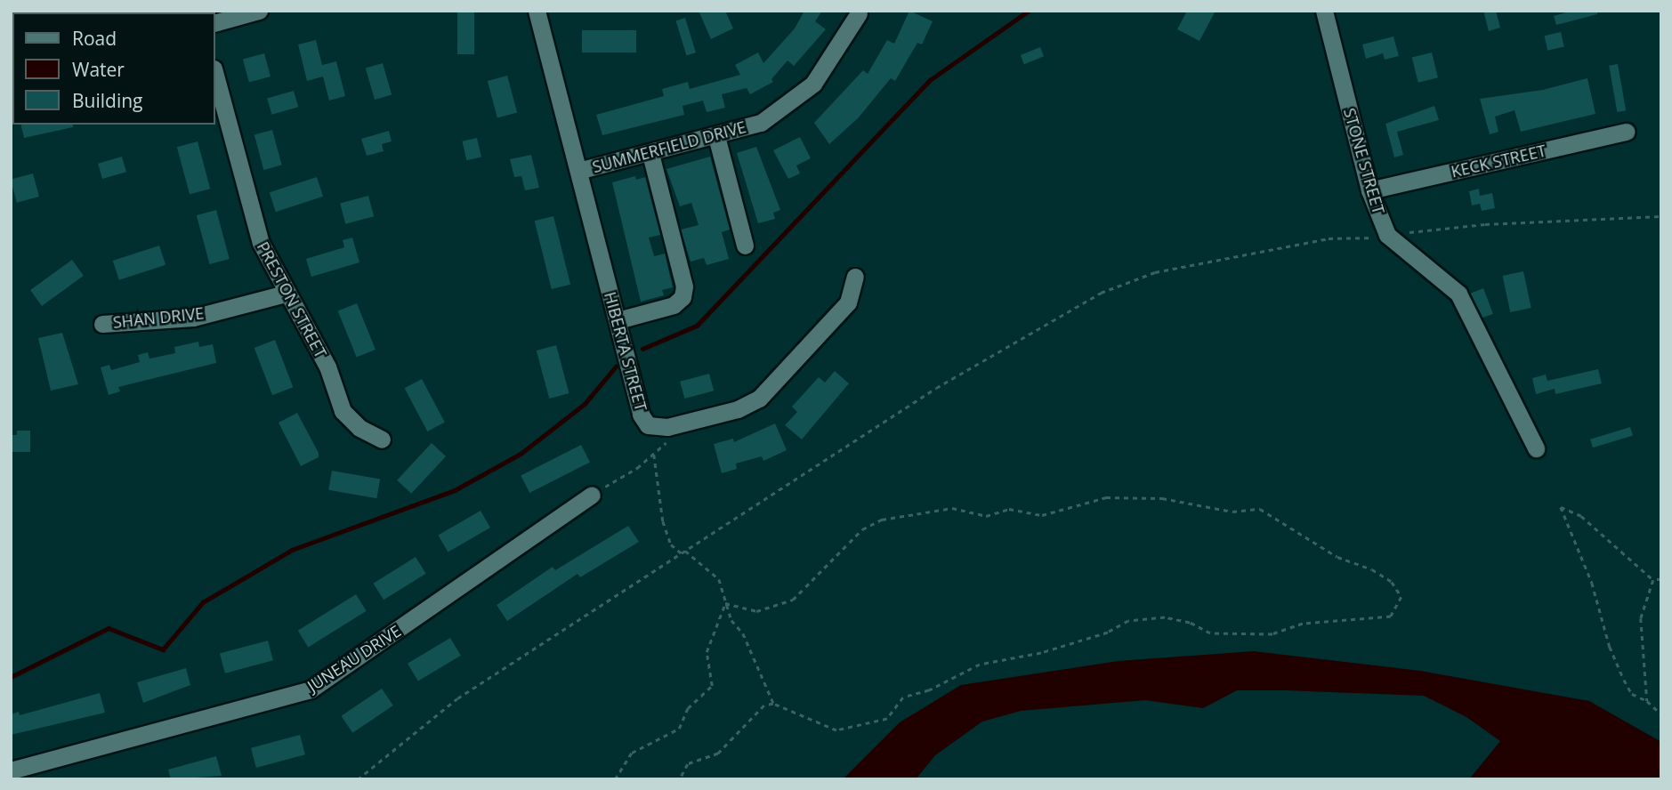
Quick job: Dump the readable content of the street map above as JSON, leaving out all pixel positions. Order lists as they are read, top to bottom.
{
  "streets": {
    "street": [
      "SUMMERFIELD DRIVE",
      "STONE STREET",
      "KECK STREET",
      "PRESTON STREET",
      "SHAN DRIVE",
      "HIBERTA STREET",
      "JUNEAU DRIVE"
    ]
  },
  "crossings": [
    ["SUMMERFIELD DRIVE", "HIBERTA STREET"],
    ["STONE STREET", "KECK STREET"],
    ["PRESTON STREET", "SHAN DRIVE"]
  ],
  "legend": ["Road", "Water", "Building"]
}
